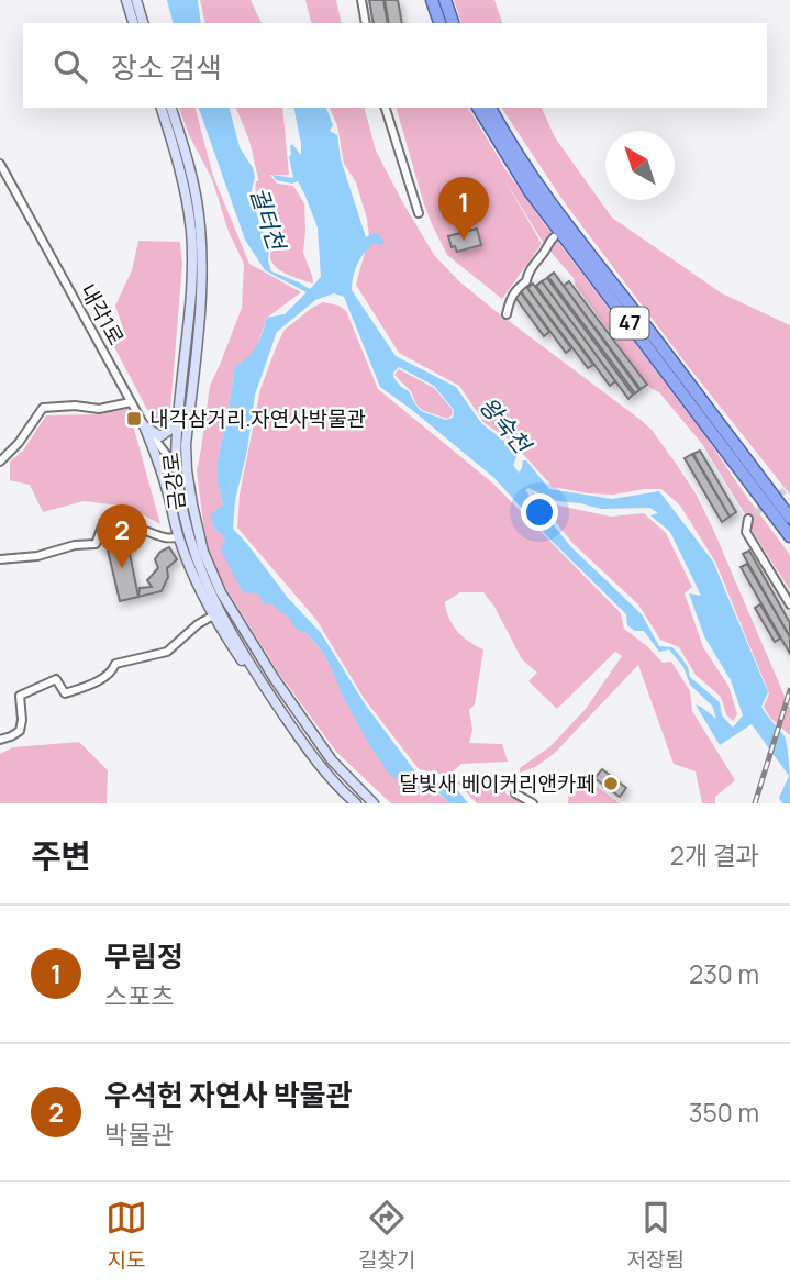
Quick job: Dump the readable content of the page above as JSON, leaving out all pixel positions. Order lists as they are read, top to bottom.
{
  "streets": {
    "highway": ["47"],
    "main road": ["금강로"],
    "street": ["내각1로"]
  },
  "crossings": [
    ["내각1로", "금강로"]
  ],
  "water": ["궐터천", "왕숙천"],
  "places": {
    "transit": ["내각삼거리.자연사박물관"],
    "other": ["달빛새 베이커리앤카페"]
  },
  "north": "top left",
  "page": {
    "search": "장소 검색",
    "pins": ["1", "2"],
    "heading": ["주변", "2개 결과"],
    "list": [
      {
        "mark": "1",
        "name": "무림정",
        "note": "스포츠",
        "value": "230 m"
      },
      {
        "mark": "2",
        "name": "우석헌 자연사 박물관",
        "note": "박물관",
        "value": "350 m"
      }
    ],
    "nav": ["지도", "길찾기", "저장됨"]
  }
}
